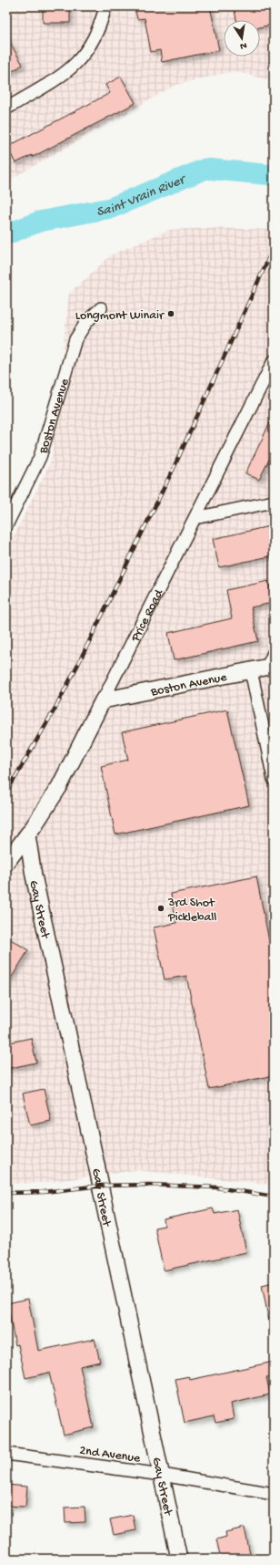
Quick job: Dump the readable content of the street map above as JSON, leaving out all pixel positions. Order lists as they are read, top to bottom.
{
  "streets": {
    "street": [
      "Boston Avenue",
      "Price Road",
      "Gay Street",
      "2nd Avenue"
    ]
  },
  "crossings": [
    ["Boston Avenue", "Price Road"],
    ["Price Road", "Gay Street"],
    ["Gay Street", "2nd Avenue"]
  ],
  "water": ["Saint Vrain River"],
  "places": ["Longmont Winair", "3rd Shot Pickleball"],
  "north": "bottom"
}
